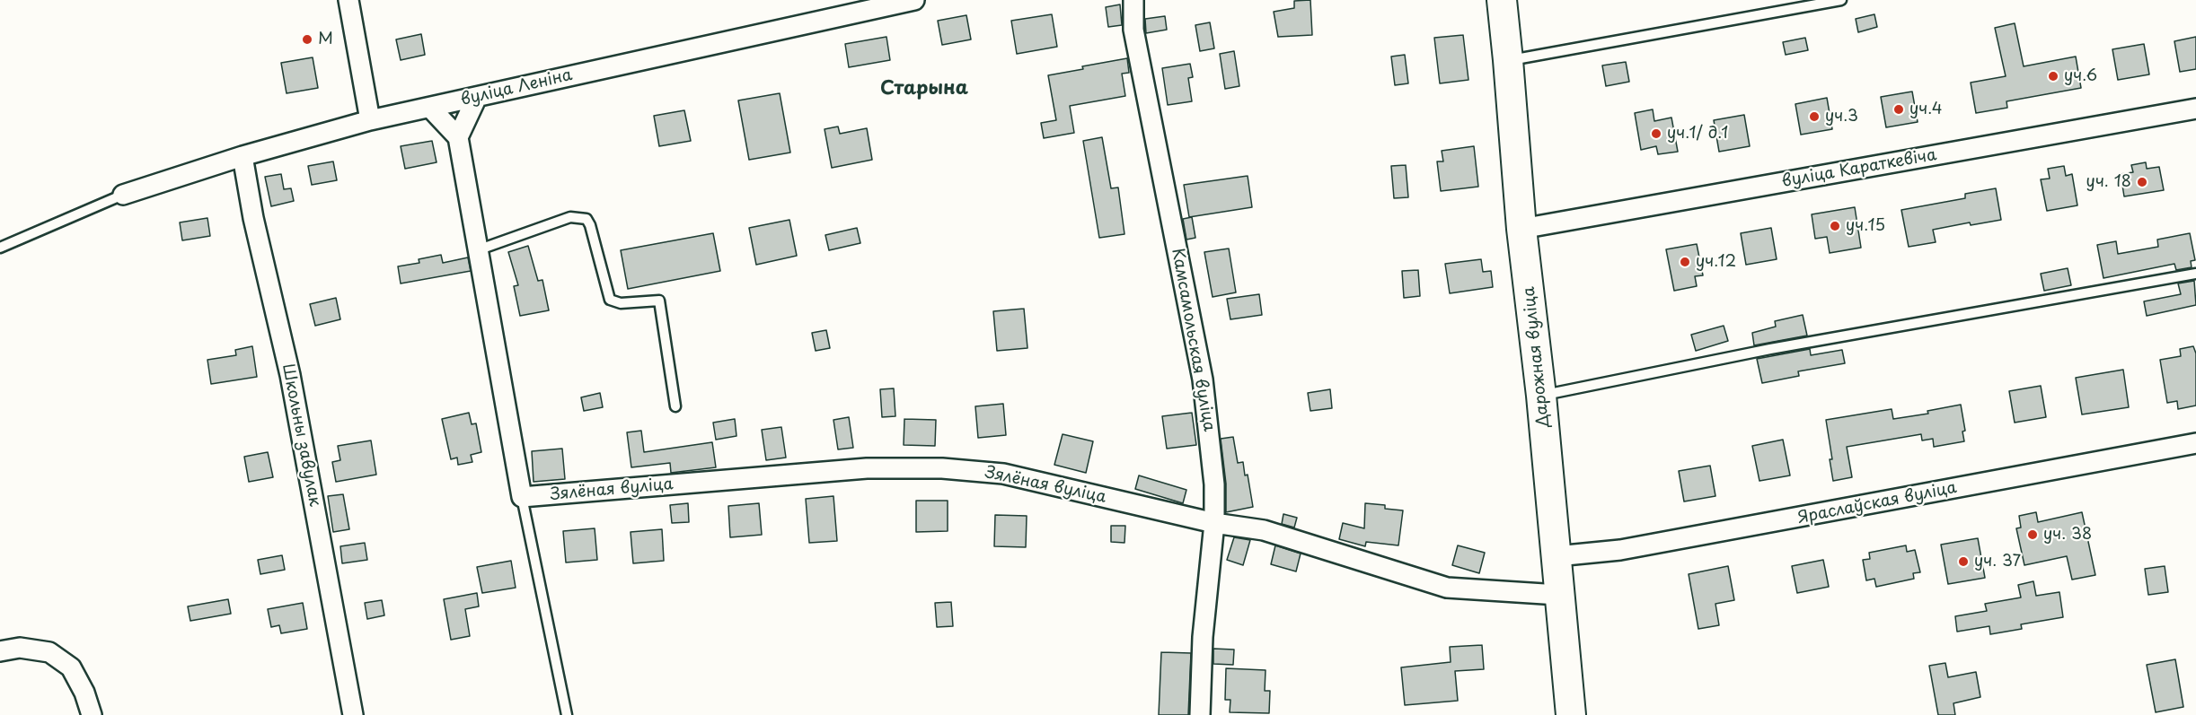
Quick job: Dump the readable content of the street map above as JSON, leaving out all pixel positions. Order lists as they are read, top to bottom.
{
  "streets": {
    "main road": ["Дарожная вуліца"],
    "street": [
      "вуліца Леніна",
      "вуліца Караткевіча",
      "Камсамольская вуліца",
      "Школьны завулак",
      "Зялёная вуліца",
      "Яраслаўская вуліца"
    ]
  },
  "crossings": [
    ["вуліца Леніна", "Школьны завулак"],
    ["вуліца Караткевіча", "Дарожная вуліца"],
    ["Камсамольская вуліца", "Зялёная вуліца"],
    ["Дарожная вуліца", "Зялёная вуліца"],
    ["Дарожная вуліца", "Яраслаўская вуліца"]
  ],
  "districts": ["Старына"],
  "places": [
    "M",
    "уч.6",
    "уч.4",
    "уч.3",
    "уч.1/ д.1",
    "уч. 18",
    "уч.15",
    "уч.12",
    "уч. 38",
    "уч. 37"
  ]
}
